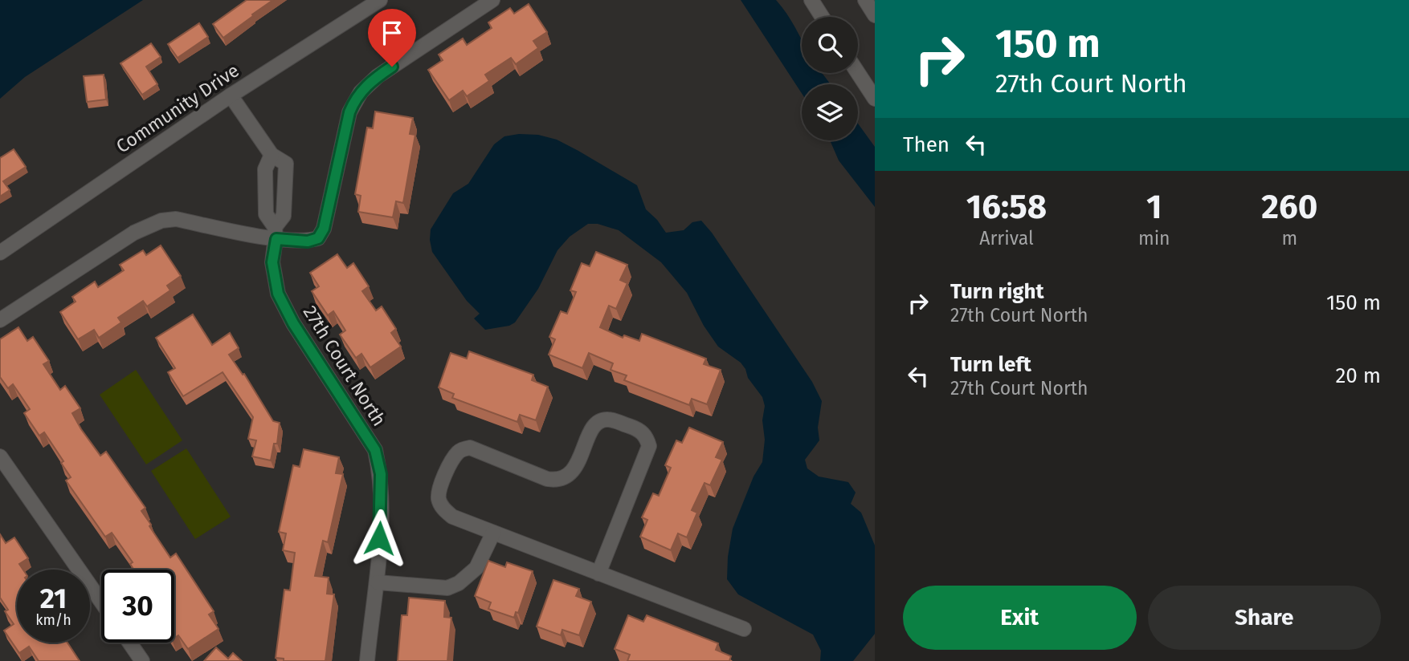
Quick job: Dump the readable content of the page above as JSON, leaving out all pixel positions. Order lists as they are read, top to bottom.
{
  "streets": {
    "street": ["Community Drive", "27th Court North"]
  },
  "crossings": [
    ["Community Drive", "27th Court North"]
  ],
  "page": {
    "turn": ["150 m", "27th Court North"],
    "then": "Then",
    "eta": [
      "16:58",
      "Arrival",
      "1",
      "min",
      "260",
      "m"
    ],
    "list": [
      {
        "name": "Turn right",
        "note": "27th Court North",
        "value": "150 m"
      },
      {
        "name": "Turn left",
        "note": "27th Court North",
        "value": "20 m"
      }
    ],
    "speed": "21 km/h",
    "limit": "30",
    "buttons": ["Exit", "Share"]
  }
}
